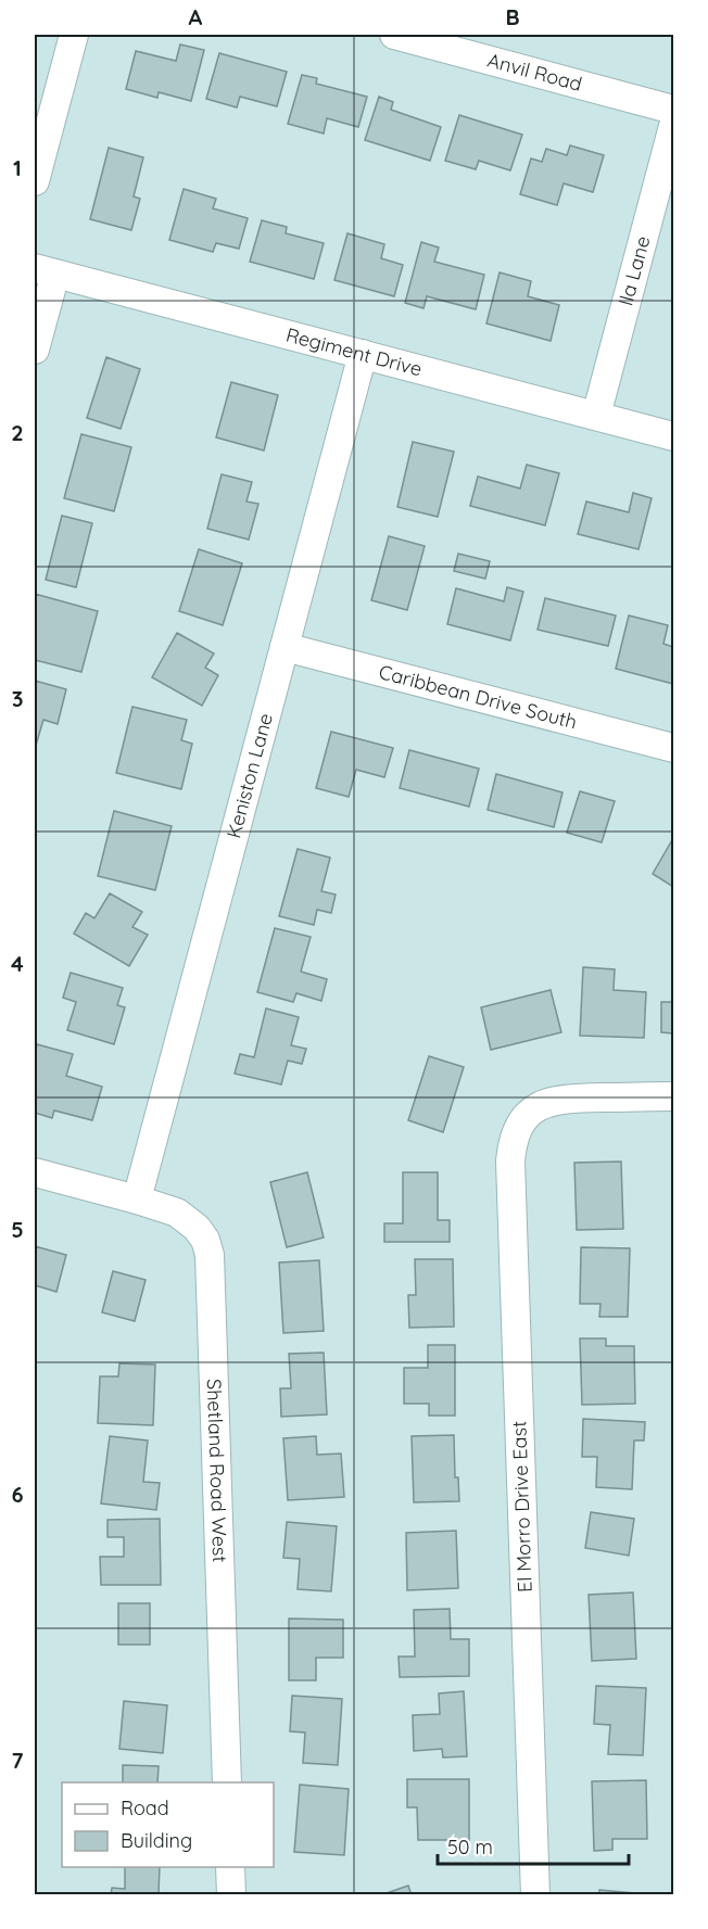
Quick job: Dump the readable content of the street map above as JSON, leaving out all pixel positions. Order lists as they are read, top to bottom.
{
  "streets": {
    "street": [
      "Anvil Road",
      "Ila Lane",
      "Regiment Drive",
      "Caribbean Drive South",
      "Keniston Lane",
      "Shetland Road West",
      "El Morro Drive East"
    ]
  },
  "crossings": [
    ["Ila Lane", "Regiment Drive"],
    ["Regiment Drive", "Keniston Lane"],
    ["Caribbean Drive South", "Keniston Lane"],
    ["Keniston Lane", "Shetland Road West"]
  ],
  "legend": ["Road", "Building"],
  "scale_bar": "50 m",
  "grid": {
    "columns": ["A", "B"],
    "rows": [
      "1",
      "2",
      "3",
      "4",
      "5",
      "6",
      "7"
    ]
  }
}
